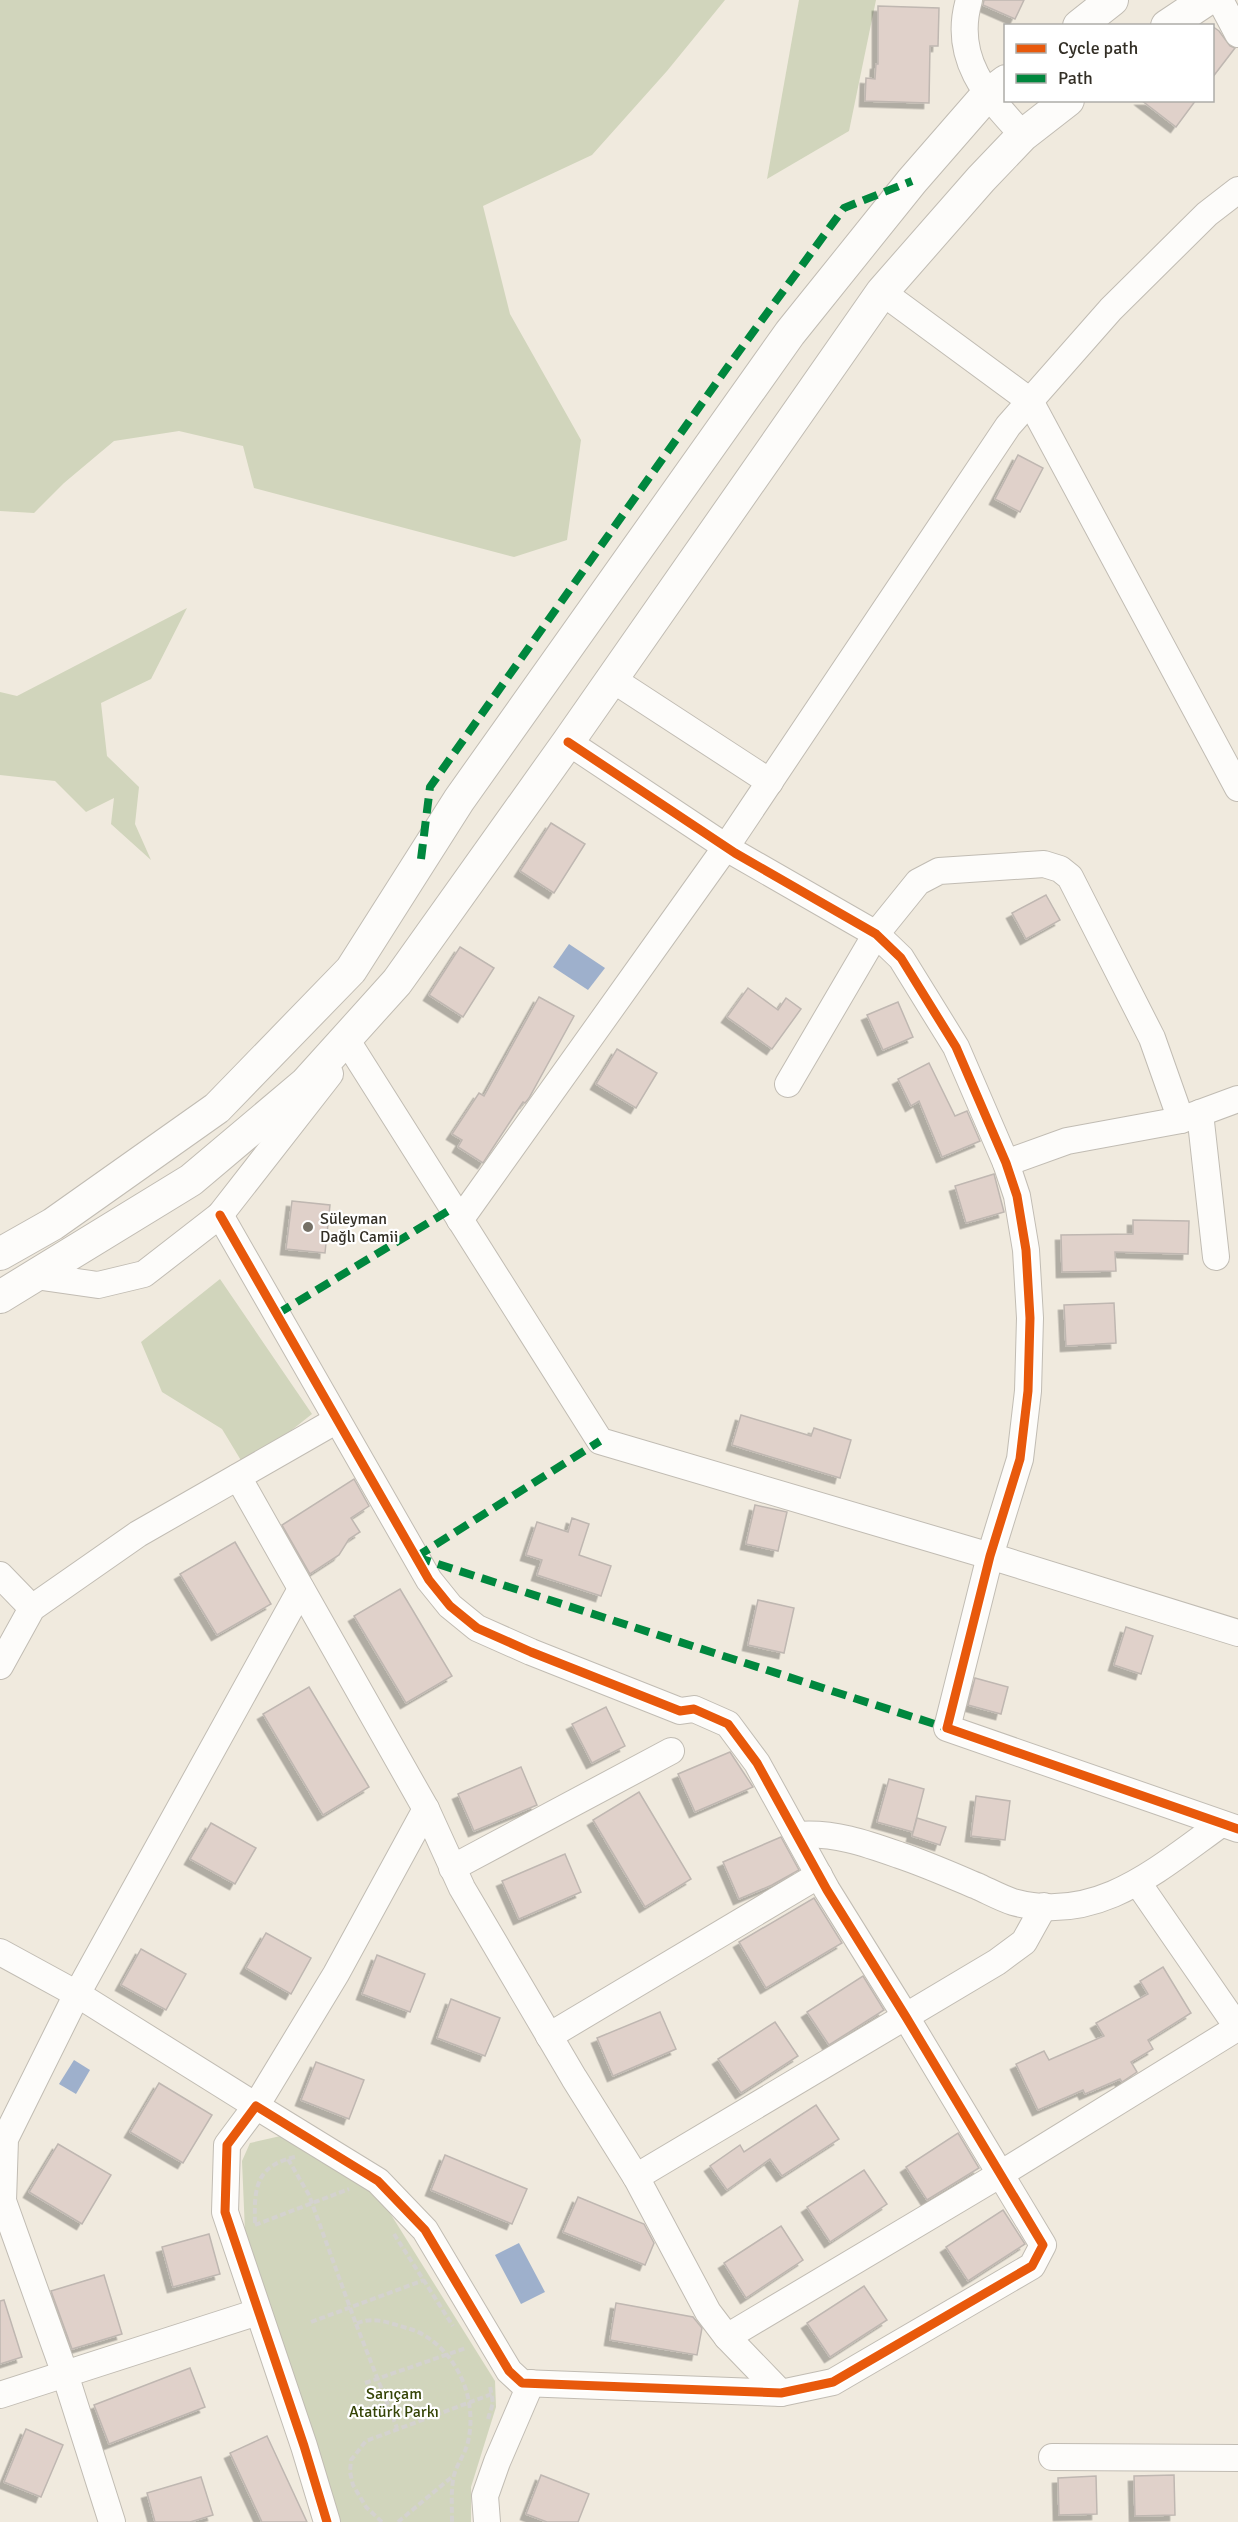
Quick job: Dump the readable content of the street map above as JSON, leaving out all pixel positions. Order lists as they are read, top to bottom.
{
  "parks": ["Sarıçam Atatürk Parkı"],
  "places": ["Süleyman Dağlı Camii"],
  "legend": ["Cycle path", "Path"]
}
